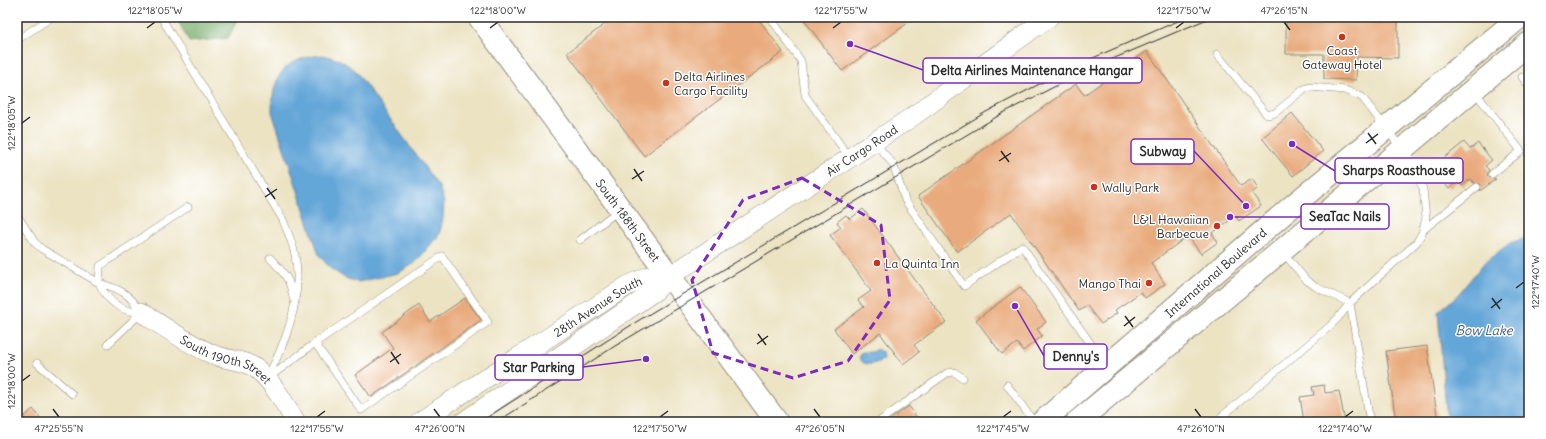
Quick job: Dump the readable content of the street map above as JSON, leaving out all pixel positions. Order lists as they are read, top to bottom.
{
  "streets": {
    "main road": ["South 188th Street", "International Boulevard"],
    "street": ["Air Cargo Road", "28th Avenue South", "South 190th Street"]
  },
  "crossings": [
    ["Air Cargo Road", "South 188th Street"],
    ["Air Cargo Road", "28th Avenue South"],
    ["South 188th Street", "28th Avenue South"]
  ],
  "water": ["Bow Lake"],
  "places": [
    "Coast Gateway Hotel",
    "Delta Airlines Maintenance Hangar",
    "Delta Airlines Cargo Facility",
    "Sharps Roasthouse",
    "Wally Park",
    "Subway",
    "SeaTac Nails",
    "L&L Hawaiian Barbecue",
    "La Quinta Inn",
    "Mango Thai",
    "Denny's",
    "Star Parking"
  ],
  "coordinates": [
    "122°18'05\"W",
    "122°18'00\"W",
    "122°17'55\"W",
    "122°17'50\"W",
    "47°26'15\"N",
    "122°17'40\"W",
    "47°25'55\"N",
    "47°26'00\"N",
    "47°26'05\"N",
    "122°17'45\"W",
    "47°26'10\"N"
  ]
}
